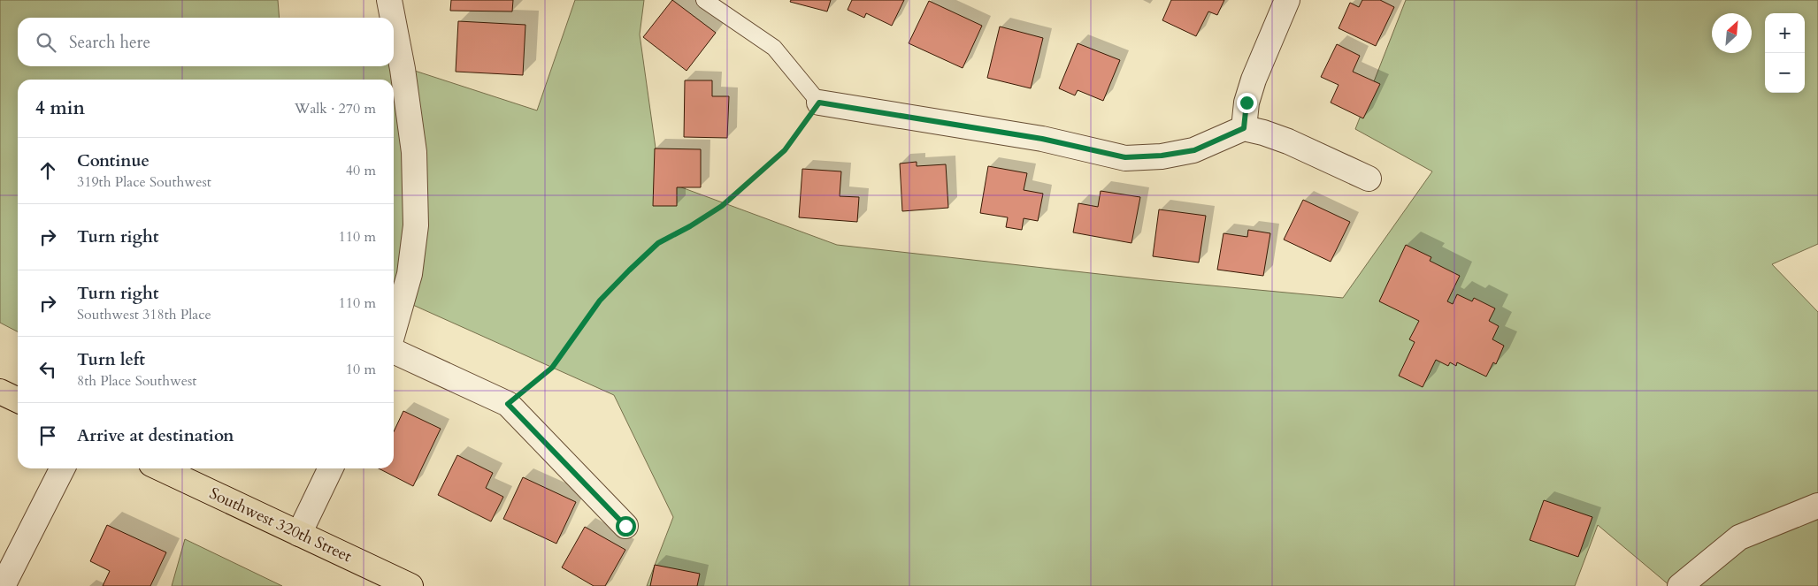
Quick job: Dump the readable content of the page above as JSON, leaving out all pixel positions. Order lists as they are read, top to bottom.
{
  "streets": {
    "main road": ["Southwest 320th Street"]
  },
  "north": "top right",
  "page": {
    "map_buttons": ["+", "−"],
    "search": "Search here",
    "heading": ["4 min", "Walk · 270 m"],
    "list": [
      ["Continue", "319th Place Southwest", "40 m"],
      ["Turn right", "110 m"],
      ["Turn right", "Southwest 318th Place", "110 m"],
      ["Turn left", "8th Place Southwest", "10 m"],
      "Arrive at destination"
    ]
  }
}
